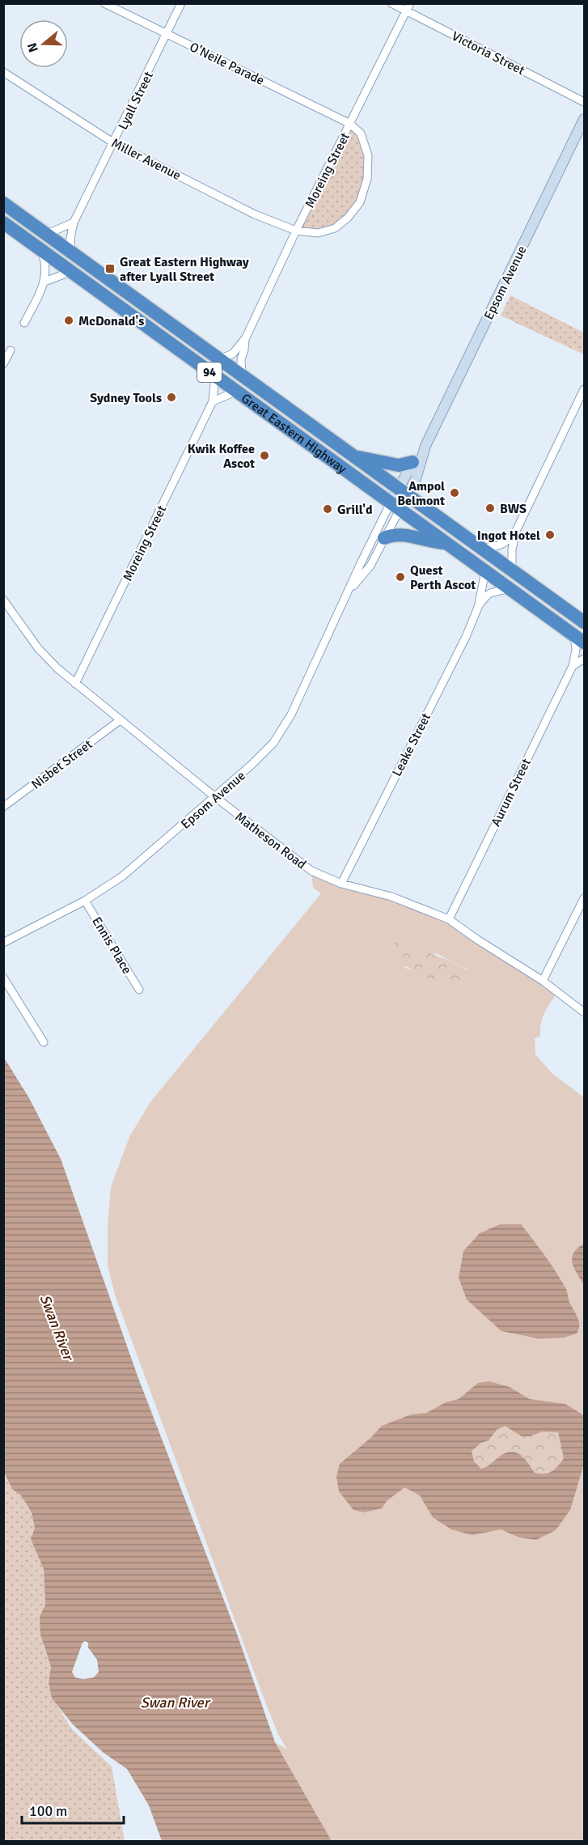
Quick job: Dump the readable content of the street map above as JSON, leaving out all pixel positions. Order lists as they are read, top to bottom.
{
  "streets": {
    "highway": ["94", "Great Eastern Highway"],
    "street": [
      "Victoria Street",
      "O'Neile Parade",
      "Lyall Street",
      "Miller Avenue",
      "Moreing Street",
      "Epsom Avenue",
      "Leake Street",
      "Nisbet Street",
      "Aurum Street",
      "Matheson Road",
      "Ennis Place"
    ]
  },
  "crossings": [
    ["Victoria Street", "Moreing Street"],
    ["O'Neile Parade", "Lyall Street"],
    ["O'Neile Parade", "Miller Avenue"],
    ["O'Neile Parade", "Moreing Street"],
    ["Lyall Street", "Miller Avenue"],
    ["Lyall Street", "Great Eastern Highway"],
    ["Miller Avenue", "Moreing Street"],
    ["Moreing Street", "Great Eastern Highway"],
    ["Moreing Street", "Matheson Road"],
    ["Epsom Avenue", "Great Eastern Highway"],
    ["Epsom Avenue", "Matheson Road"],
    ["Epsom Avenue", "Ennis Place"],
    ["94", "Great Eastern Highway"],
    ["Great Eastern Highway", "Leake Street"],
    ["Great Eastern Highway", "Aurum Street"],
    ["Leake Street", "Matheson Road"],
    ["Nisbet Street", "Matheson Road"],
    ["Aurum Street", "Matheson Road"]
  ],
  "water": ["Swan River"],
  "places": {
    "transit": ["Great Eastern Highway after Lyall Street"],
    "other": [
      "McDonald's",
      "Sydney Tools",
      "Kwik Koffee Ascot",
      "Ampol Belmont",
      "BWS",
      "Grill'd",
      "Ingot Hotel",
      "Quest Perth Ascot"
    ]
  },
  "scale_bar": "100 m",
  "north": "left"
}
